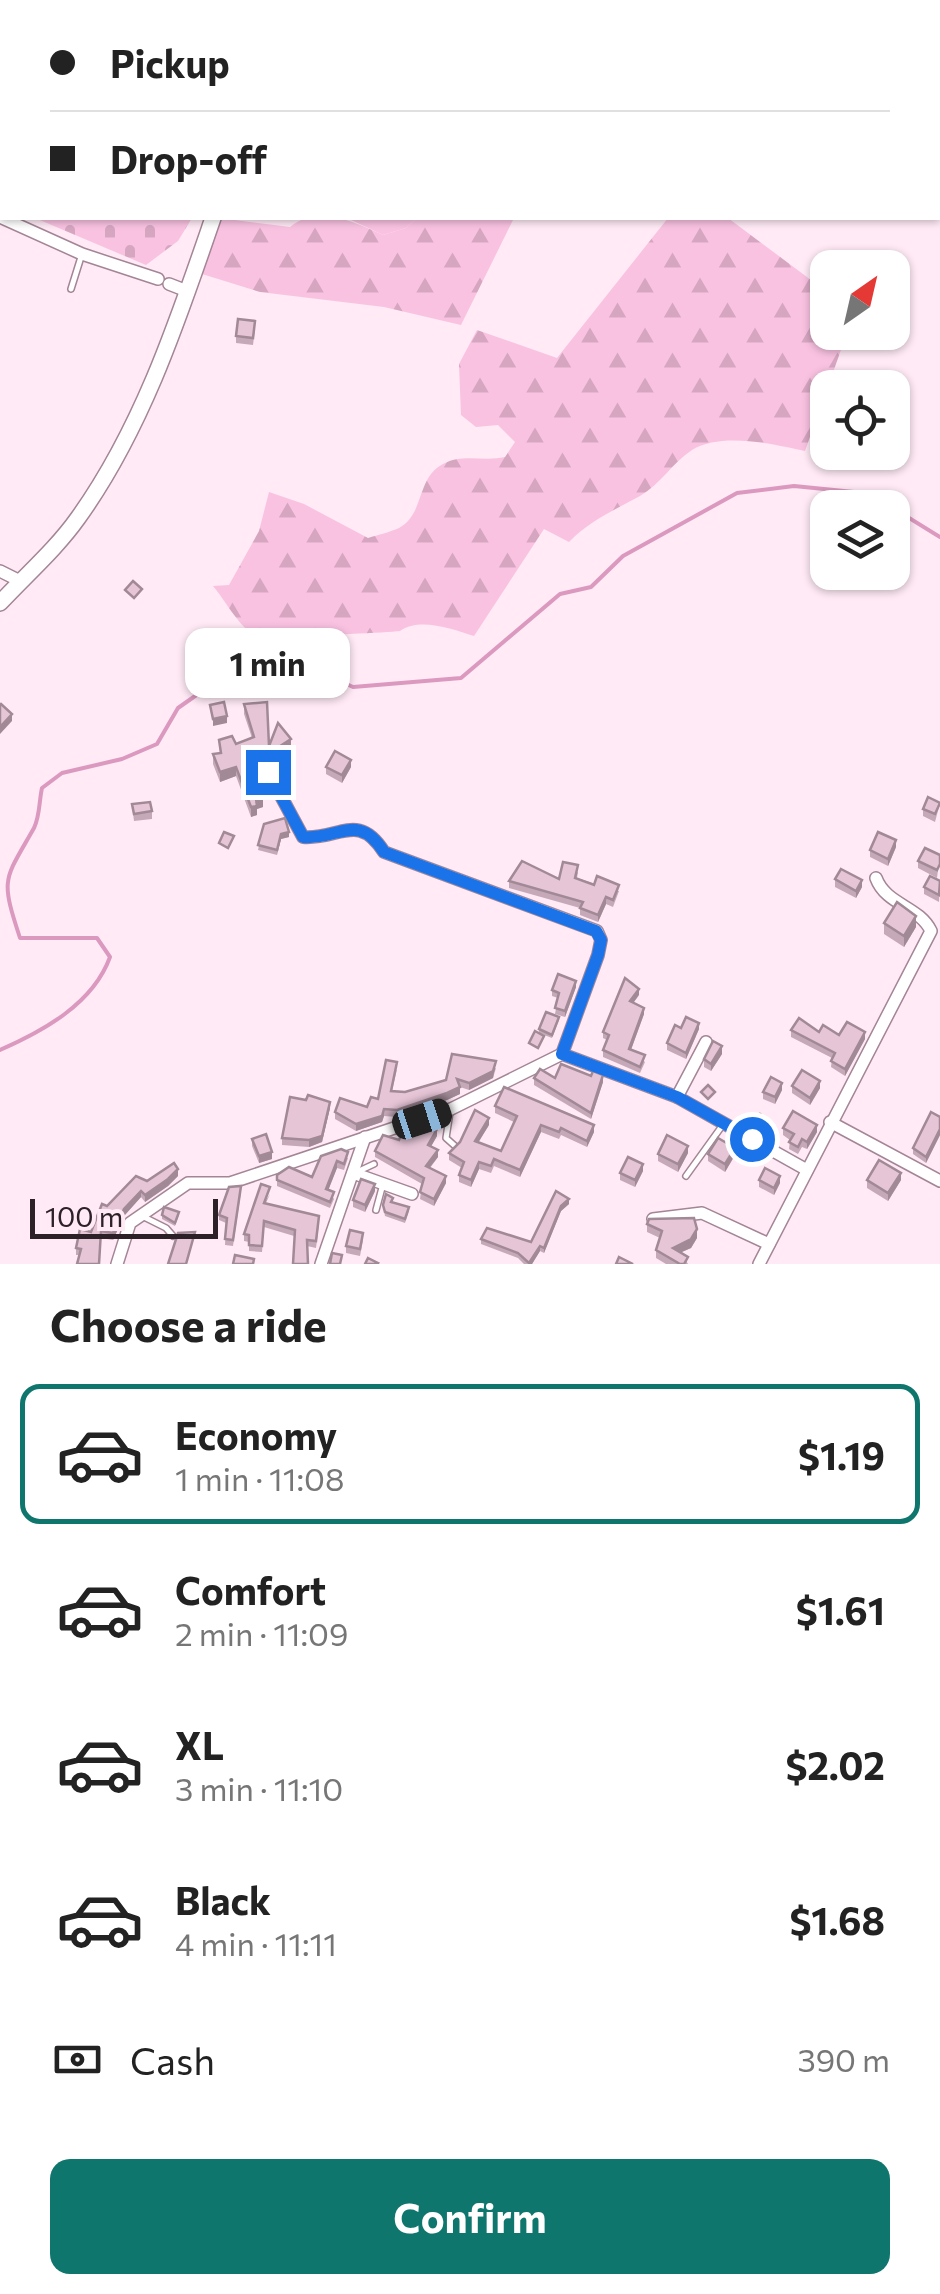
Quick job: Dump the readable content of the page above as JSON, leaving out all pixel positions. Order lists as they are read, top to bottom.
{
  "scale_bar": "100 m",
  "north": "top right",
  "page": {
    "banner": ["Pickup", "Drop-off"],
    "bubble": "1 min",
    "scale": "100 m",
    "heading": "Choose a ride",
    "list": [
      {
        "name": "Economy",
        "note": "1 min · 11:08",
        "value": "$1.19"
      },
      {
        "name": "Comfort",
        "note": "2 min · 11:09",
        "value": "$1.61"
      },
      {
        "name": "XL",
        "note": "3 min · 11:10",
        "value": "$2.02"
      },
      {
        "name": "Black",
        "note": "4 min · 11:11",
        "value": "$1.68"
      }
    ],
    "pay": ["Cash", "390 m"],
    "buttons": "Confirm"
  }
}
